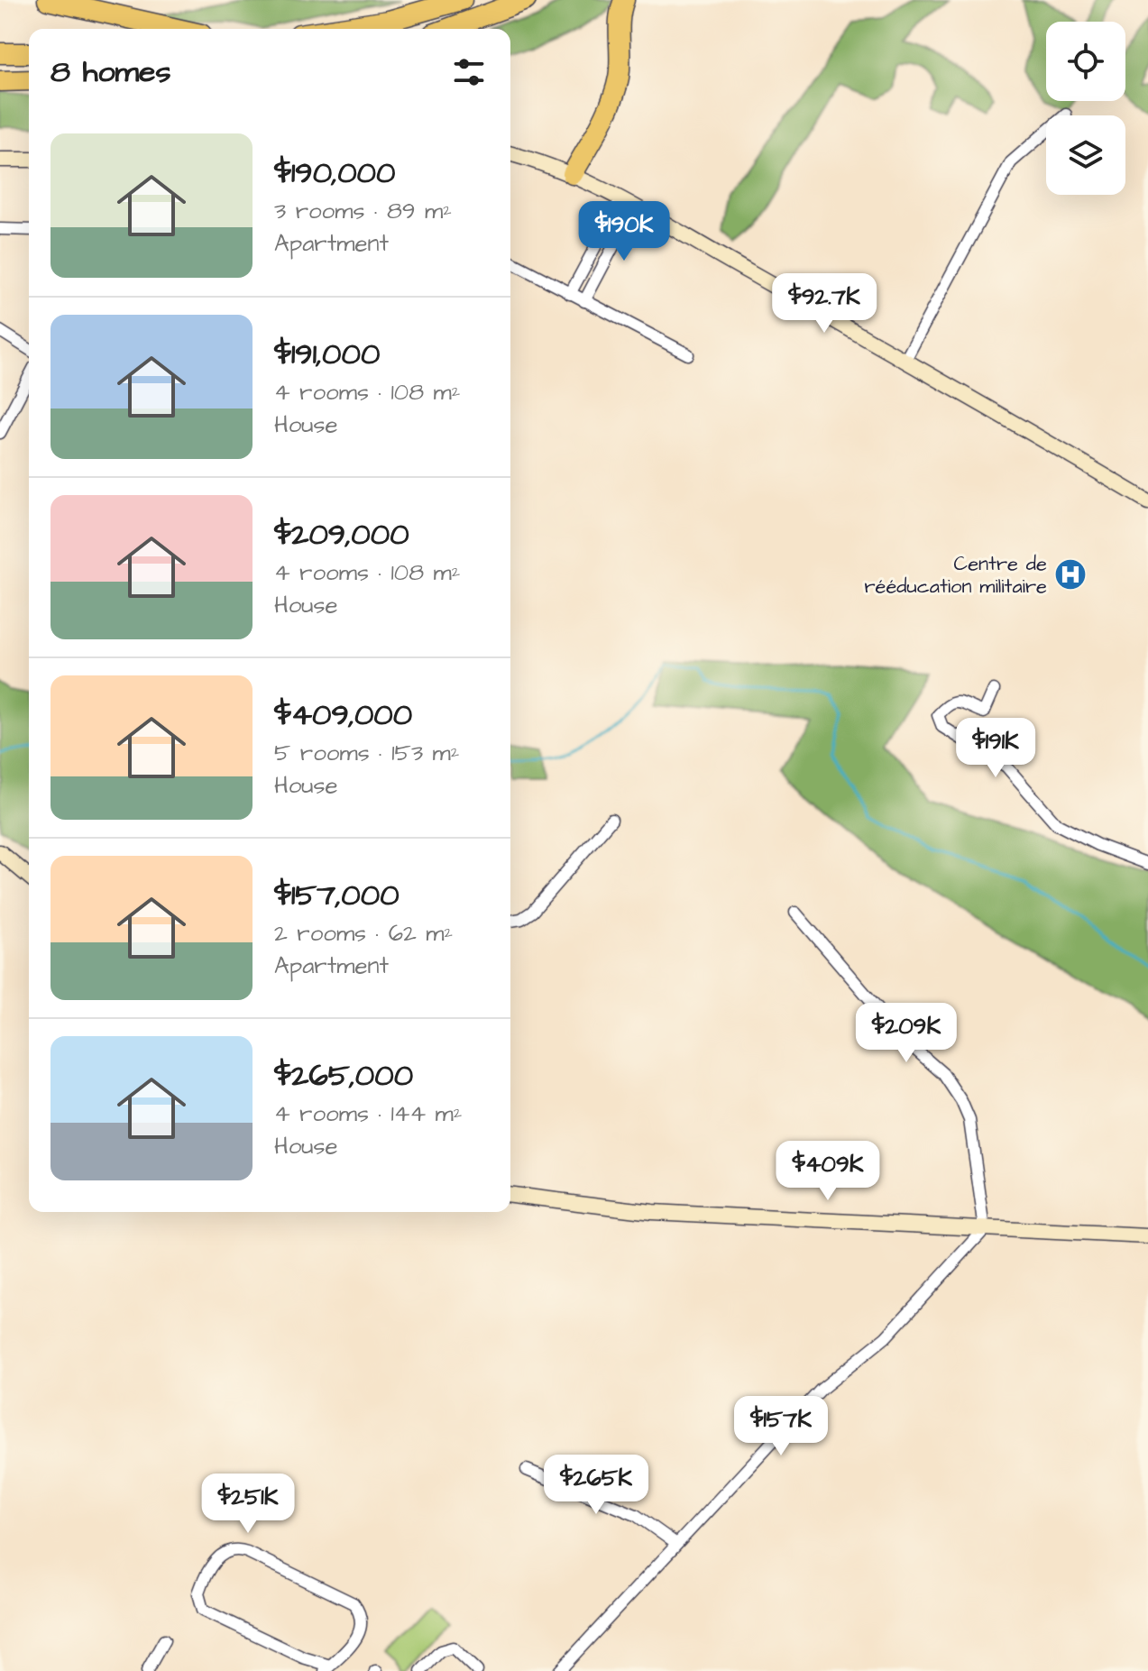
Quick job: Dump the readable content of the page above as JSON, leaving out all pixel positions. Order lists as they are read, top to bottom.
{
  "places": {
    "hospital": ["Centre de rééducation militaire"]
  },
  "page": {
    "heading": "8 homes",
    "list": [
      {
        "name": "$190,000",
        "note": "3 rooms · 89 m² · Apartment"
      },
      {
        "name": "$191,000",
        "note": "4 rooms · 108 m² · House"
      },
      {
        "name": "$209,000",
        "note": "4 rooms · 108 m² · House"
      },
      {
        "name": "$409,000",
        "note": "5 rooms · 153 m² · House"
      },
      {
        "name": "$157,000",
        "note": "2 rooms · 62 m² · Apartment"
      },
      {
        "name": "$265,000",
        "note": "4 rooms · 144 m² · House"
      }
    ],
    "price": [
      "$190K",
      "$92.7K",
      "$191K",
      "$209K",
      "$409K",
      "$157K",
      "$265K",
      "$251K"
    ]
  }
}
